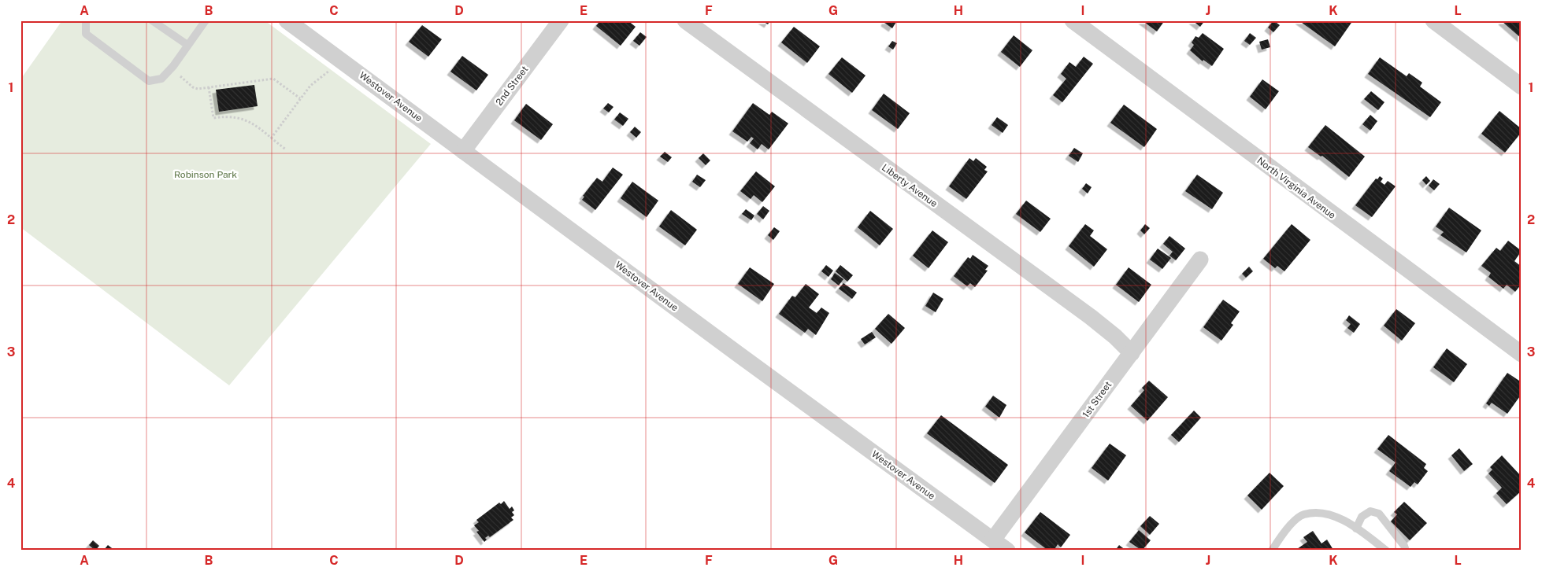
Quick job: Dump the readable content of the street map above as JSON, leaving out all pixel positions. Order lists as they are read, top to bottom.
{
  "streets": {
    "street": [
      "2nd Street",
      "Westover Avenue",
      "Liberty Avenue",
      "North Virginia Avenue",
      "1st Street"
    ]
  },
  "crossings": [
    ["2nd Street", "Westover Avenue"],
    ["Westover Avenue", "1st Street"],
    ["Liberty Avenue", "1st Street"]
  ],
  "parks": ["Robinson Park"],
  "grid": {
    "columns": [
      "A",
      "B",
      "C",
      "D",
      "E",
      "F",
      "G",
      "H",
      "I",
      "J",
      "K",
      "L"
    ],
    "rows": [
      "1",
      "2",
      "3",
      "4"
    ]
  }
}
